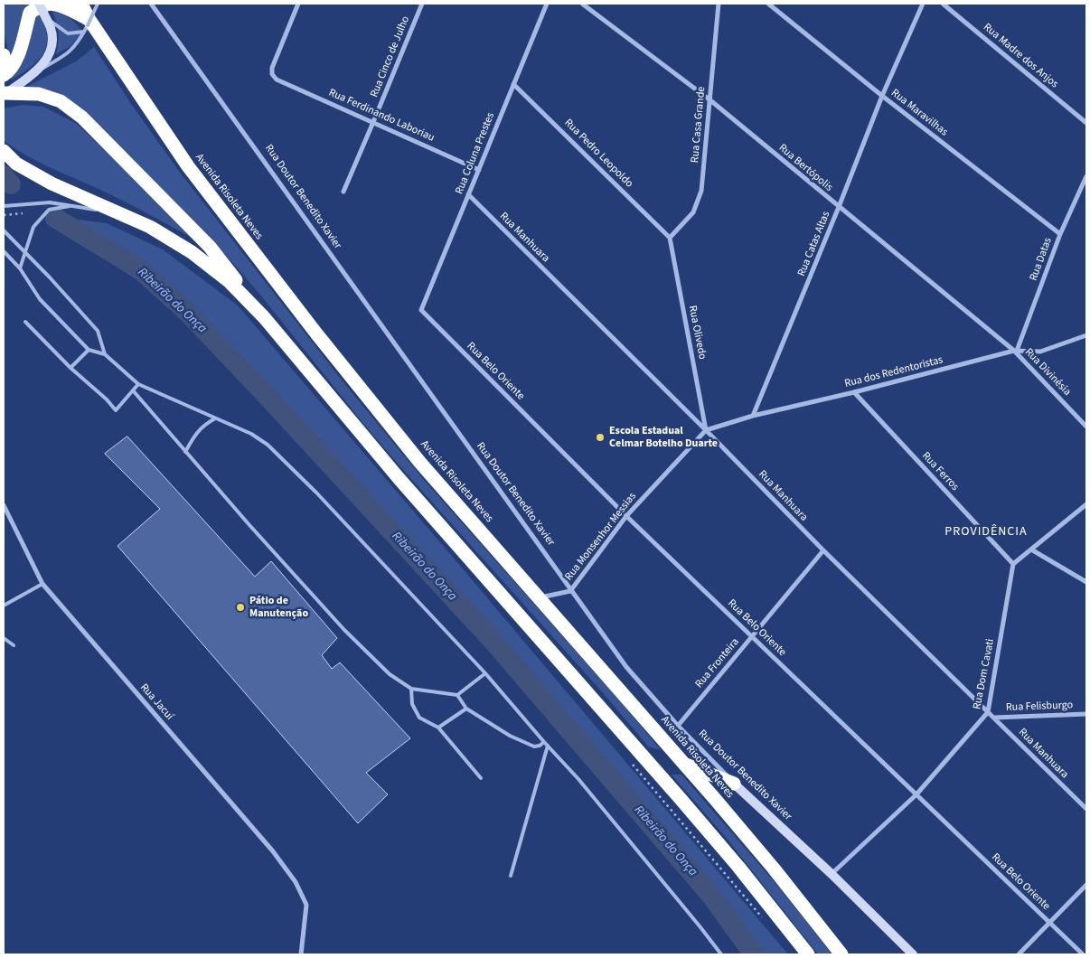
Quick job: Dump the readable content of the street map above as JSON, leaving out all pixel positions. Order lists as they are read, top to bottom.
{
  "streets": {
    "highway": ["Avenida Risoleta Neves"],
    "street": [
      "Rua Madre dos Anjos",
      "Rua Cinco de Julho",
      "Rua Maravilhas",
      "Rua Ferdinando Laboriau",
      "Rua Casa Grande",
      "Rua Coluna Prestes",
      "Rua Pedro Leopoldo",
      "Rua Bertópolis",
      "Rua Doutor Benedito Xavier",
      "Rua Manhuara",
      "Rua Catas Altas",
      "Rua Datas",
      "Rua Olivedo",
      "Rua Belo Oriente",
      "Rua dos Redentoristas",
      "Rua Divinésia",
      "Rua Ferros",
      "Rua Monsenhor Messias",
      "Rua Fronteira",
      "Rua Dom Cavati",
      "Rua Jacuí",
      "Rua Felisburgo"
    ]
  },
  "crossings": [
    ["Rua Cinco de Julho", "Rua Ferdinando Laboriau"],
    ["Rua Maravilhas", "Rua Catas Altas"],
    ["Rua Maravilhas", "Rua Datas"],
    ["Rua Ferdinando Laboriau", "Rua Coluna Prestes"],
    ["Rua Casa Grande", "Rua Pedro Leopoldo"],
    ["Rua Casa Grande", "Rua Bertópolis"],
    ["Rua Casa Grande", "Rua Olivedo"],
    ["Rua Coluna Prestes", "Rua Pedro Leopoldo"],
    ["Rua Coluna Prestes", "Rua Manhuara"],
    ["Rua Coluna Prestes", "Rua Belo Oriente"],
    ["Rua Pedro Leopoldo", "Rua Olivedo"],
    ["Rua Bertópolis", "Rua Catas Altas"],
    ["Rua Bertópolis", "Rua Datas"],
    ["Rua Bertópolis", "Rua dos Redentoristas"],
    ["Rua Bertópolis", "Rua Divinésia"],
    ["Avenida Risoleta Neves", "Rua Monsenhor Messias"],
    ["Rua Doutor Benedito Xavier", "Rua Monsenhor Messias"],
    ["Rua Doutor Benedito Xavier", "Rua Fronteira"],
    ["Rua Doutor Benedito Xavier", "Rua Dom Cavati"],
    ["Rua Manhuara", "Rua Olivedo"],
    ["Rua Manhuara", "Rua dos Redentoristas"],
    ["Rua Manhuara", "Rua Monsenhor Messias"],
    ["Rua Manhuara", "Rua Fronteira"],
    ["Rua Manhuara", "Rua Dom Cavati"],
    ["Rua Manhuara", "Rua Felisburgo"],
    ["Rua Catas Altas", "Rua dos Redentoristas"],
    ["Rua Datas", "Rua dos Redentoristas"],
    ["Rua Datas", "Rua Divinésia"],
    ["Rua Olivedo", "Rua dos Redentoristas"],
    ["Rua Olivedo", "Rua Monsenhor Messias"],
    ["Rua Belo Oriente", "Rua Monsenhor Messias"],
    ["Rua Belo Oriente", "Rua Fronteira"],
    ["Rua Belo Oriente", "Rua Dom Cavati"],
    ["Rua dos Redentoristas", "Rua Divinésia"],
    ["Rua dos Redentoristas", "Rua Ferros"],
    ["Rua dos Redentoristas", "Rua Monsenhor Messias"],
    ["Rua Ferros", "Rua Dom Cavati"]
  ],
  "districts": ["PROVIDÊNCIA"],
  "water": ["Ribeirão do Onça"],
  "places": ["Escola Estadual Celmar Botelho Duarte", "Pátio de Manutenção"]
}
